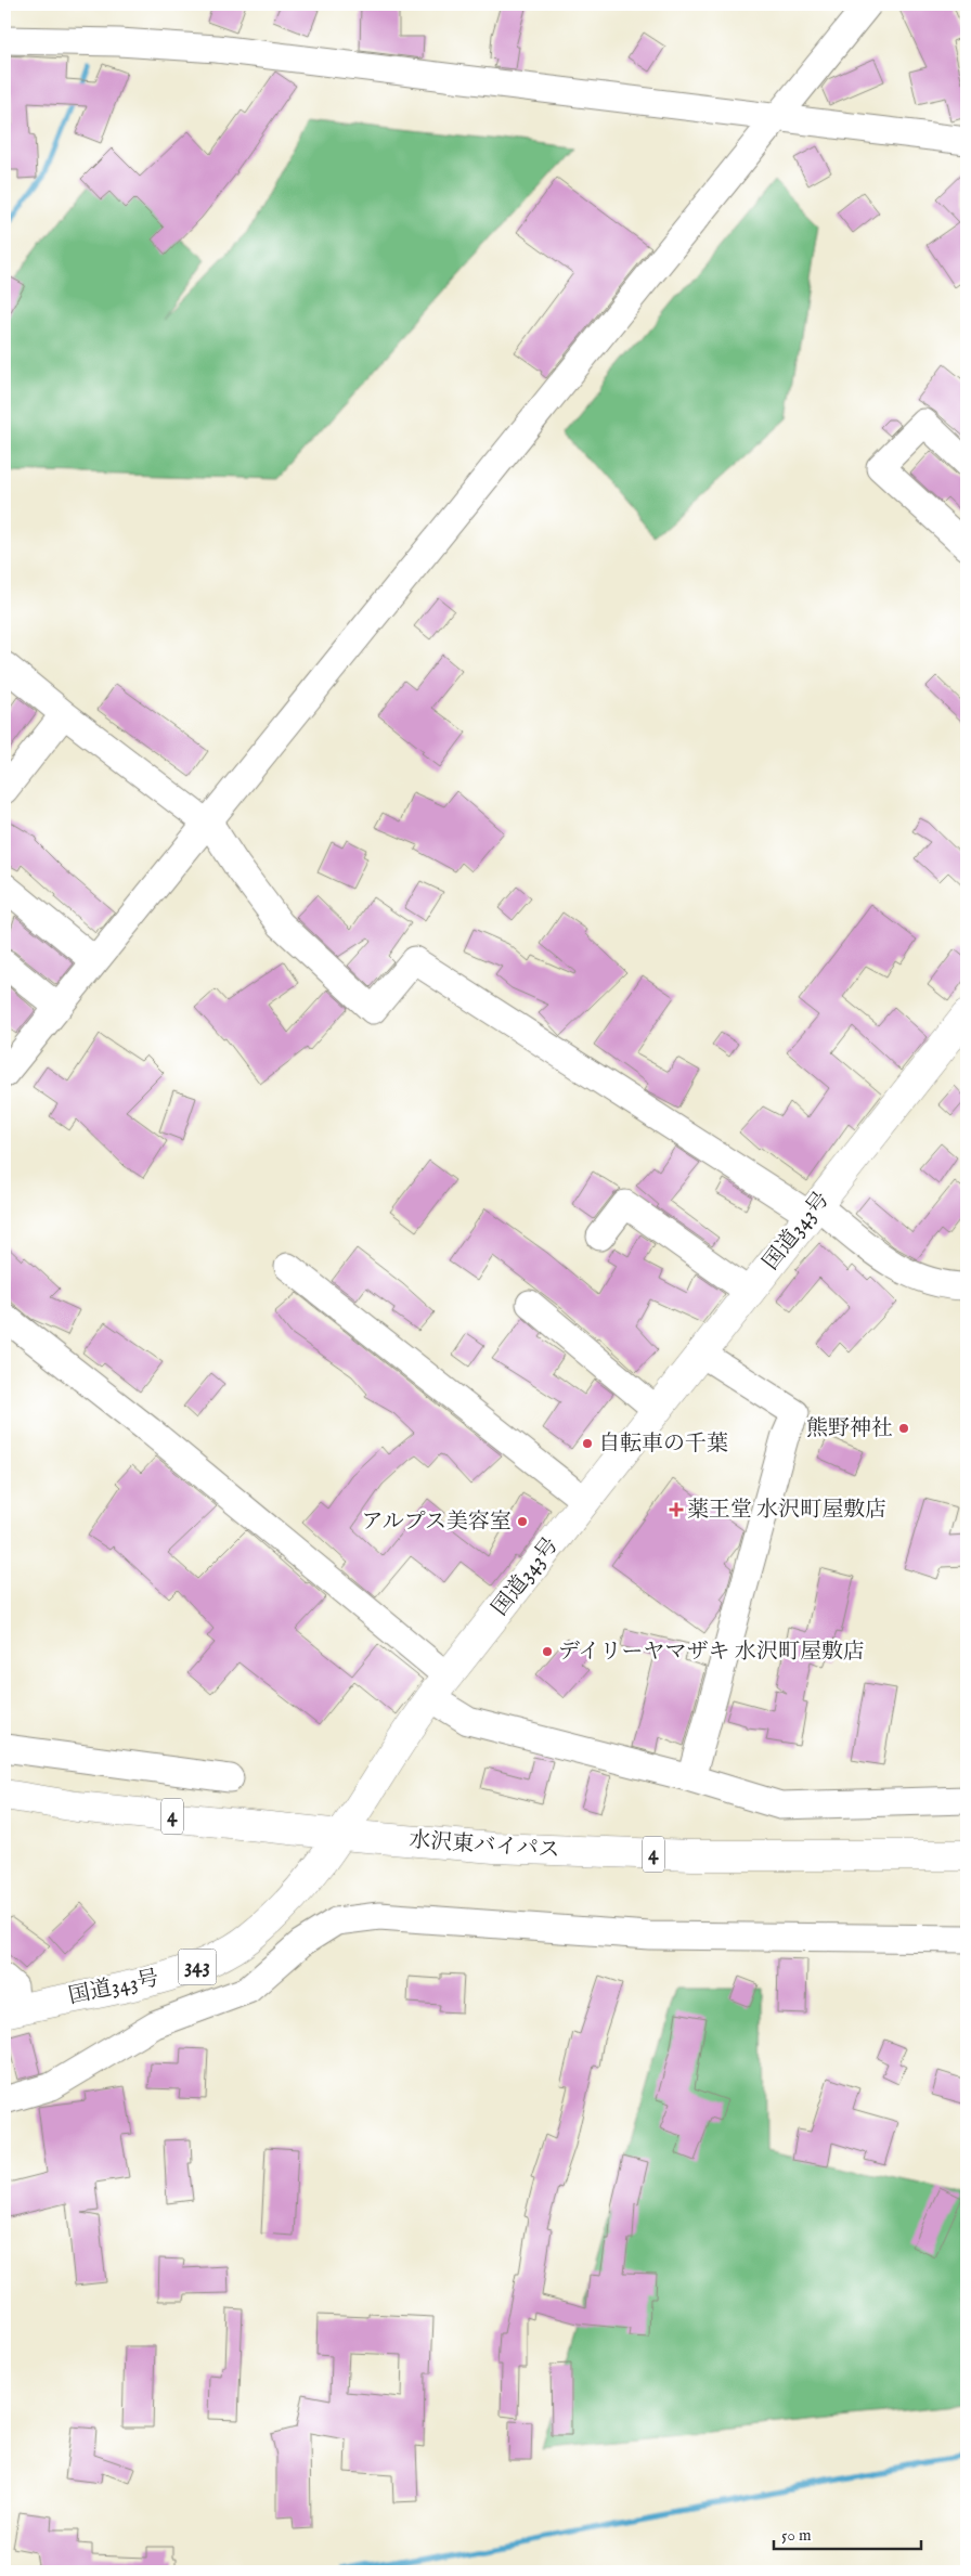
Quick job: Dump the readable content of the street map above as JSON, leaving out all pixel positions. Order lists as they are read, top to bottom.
{
  "streets": {
    "highway": [
      "国道343号",
      "4",
      "水沢東バイパス",
      "343"
    ]
  },
  "crossings": [
    ["国道343号", "水沢東バイパス"]
  ],
  "places": {
    "other": [
      "熊野神社",
      "自転車の千葉",
      "アルプス美容室",
      "デイリーヤマザキ 水沢町屋敷店"
    ],
    "health": ["薬王堂 水沢町屋敷店"]
  },
  "scale_bar": "50 m"
}
